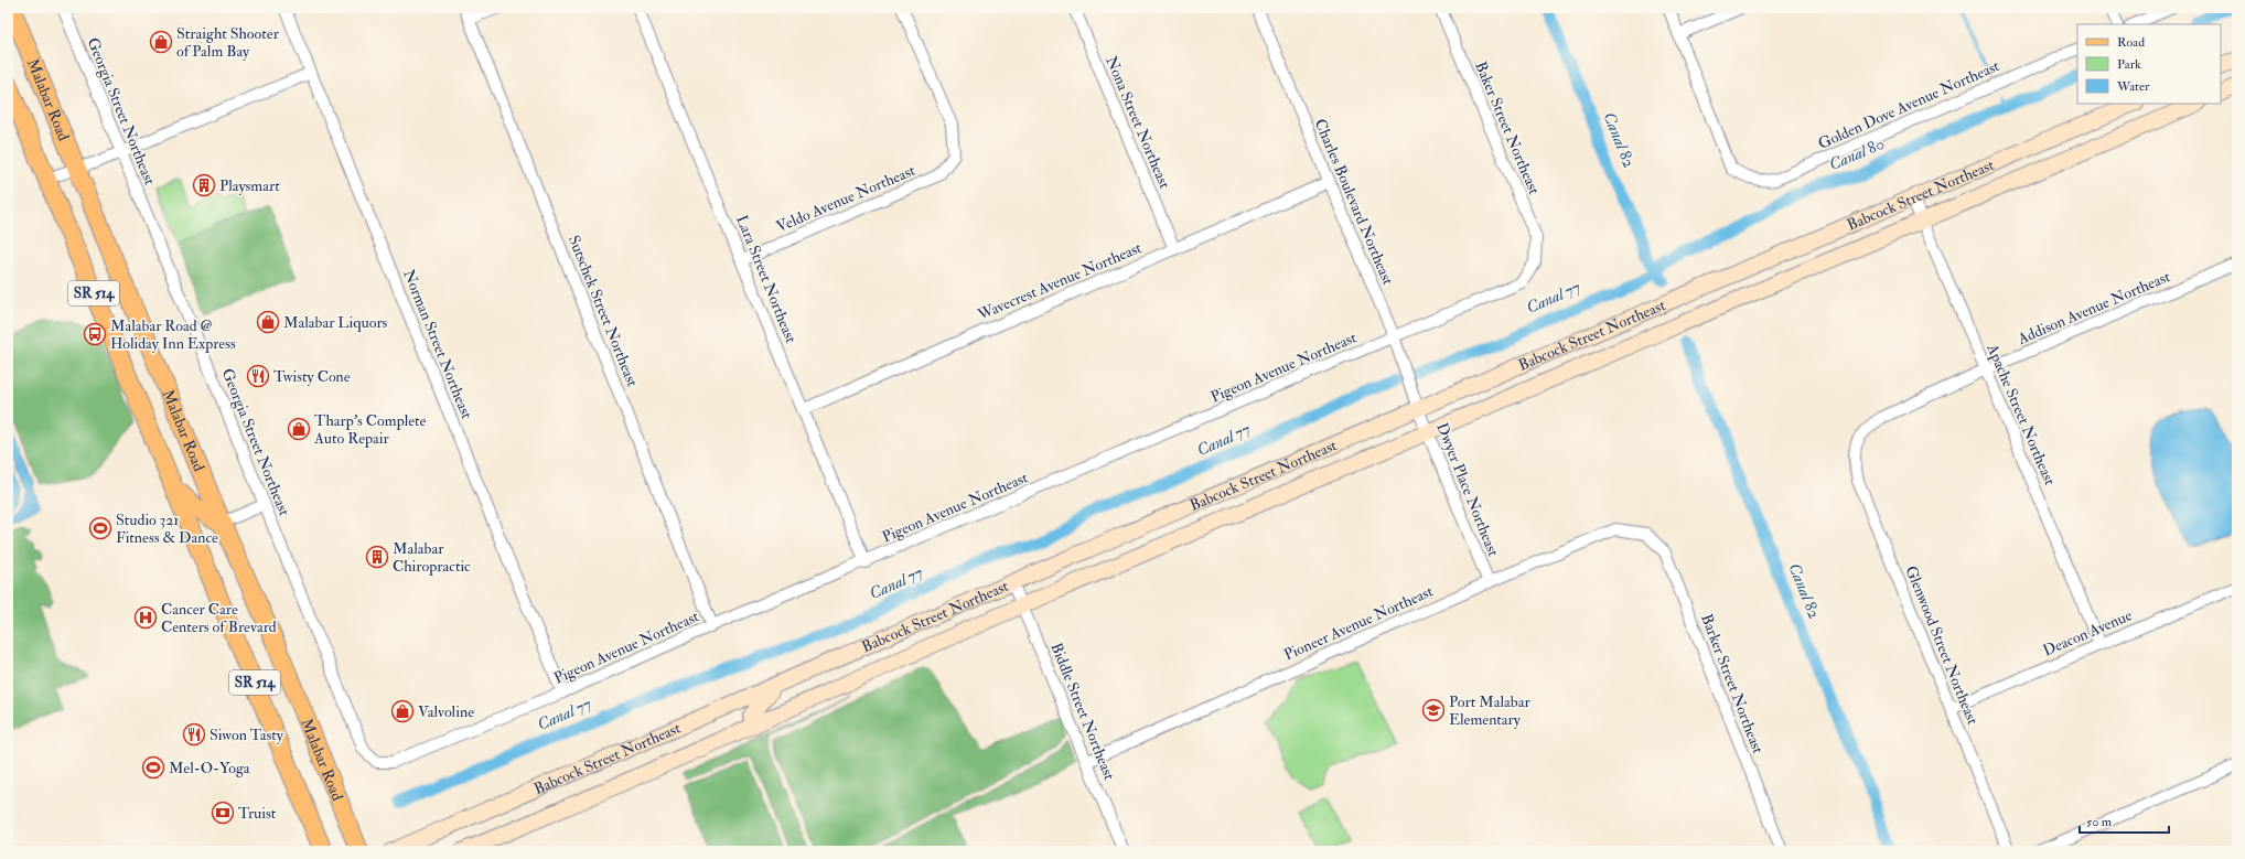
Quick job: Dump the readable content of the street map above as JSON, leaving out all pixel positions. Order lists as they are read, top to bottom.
{
  "streets": {
    "main road": ["Malabar Road", "Babcock Street Northeast", "SR 514"],
    "street": [
      "Golden Dove Avenue Northeast",
      "Georgia Street Northeast",
      "Nona Street Northeast",
      "Baker Street Northeast",
      "Veldo Avenue Northeast",
      "Charles Boulevard Northeast",
      "Lara Street Northeast",
      "Wavecrest Avenue Northeast",
      "Addison Avenue Northeast",
      "Sutschek Street Northeast",
      "Norman Street Northeast",
      "Pigeon Avenue Northeast",
      "Apache Street Northeast",
      "Dwyer Place Northeast",
      "Pioneer Avenue Northeast",
      "Deacon Avenue",
      "Glenwood Street Northeast",
      "Barker Street Northeast",
      "Biddle Street Northeast"
    ]
  },
  "crossings": [
    ["Georgia Street Northeast", "Pigeon Avenue Northeast"],
    ["Nona Street Northeast", "Wavecrest Avenue Northeast"],
    ["Baker Street Northeast", "Pigeon Avenue Northeast"],
    ["Babcock Street Northeast", "Charles Boulevard Northeast"],
    ["Babcock Street Northeast", "Apache Street Northeast"],
    ["Babcock Street Northeast", "Dwyer Place Northeast"],
    ["Babcock Street Northeast", "Biddle Street Northeast"],
    ["Veldo Avenue Northeast", "Lara Street Northeast"],
    ["Charles Boulevard Northeast", "Wavecrest Avenue Northeast"],
    ["Charles Boulevard Northeast", "Pigeon Avenue Northeast"],
    ["Charles Boulevard Northeast", "Dwyer Place Northeast"],
    ["Lara Street Northeast", "Wavecrest Avenue Northeast"],
    ["Lara Street Northeast", "Pigeon Avenue Northeast"],
    ["Addison Avenue Northeast", "Apache Street Northeast"],
    ["Addison Avenue Northeast", "Glenwood Street Northeast"],
    ["Sutschek Street Northeast", "Pigeon Avenue Northeast"],
    ["Norman Street Northeast", "Pigeon Avenue Northeast"],
    ["Apache Street Northeast", "Deacon Avenue"],
    ["Dwyer Place Northeast", "Pioneer Avenue Northeast"],
    ["Pioneer Avenue Northeast", "Barker Street Northeast"],
    ["Pioneer Avenue Northeast", "Biddle Street Northeast"],
    ["Deacon Avenue", "Glenwood Street Northeast"]
  ],
  "water": ["Canal 82", "Canal 80", "Canal 77"],
  "places": {
    "shop": [
      "Straight Shooter of Palm Bay",
      "Malabar Liquors",
      "Tharp's Complete Auto Repair",
      "Valvoline"
    ],
    "building": ["Playsmart", "Malabar Chiropractic"],
    "bus stop": ["Malabar Road @ Holiday Inn Express"],
    "restaurant": ["Twisty Cone", "Siwon Tasty"],
    "sports": ["Studio 321 Fitness & Dance", "Mel-O-Yoga"],
    "hospital": ["Cancer Care Centers of Brevard"],
    "school or university": ["Port Malabar Elementary"],
    "bank": ["Truist"]
  },
  "legend": ["Road", "Park", "Water"],
  "scale_bar": "50 m"
}
